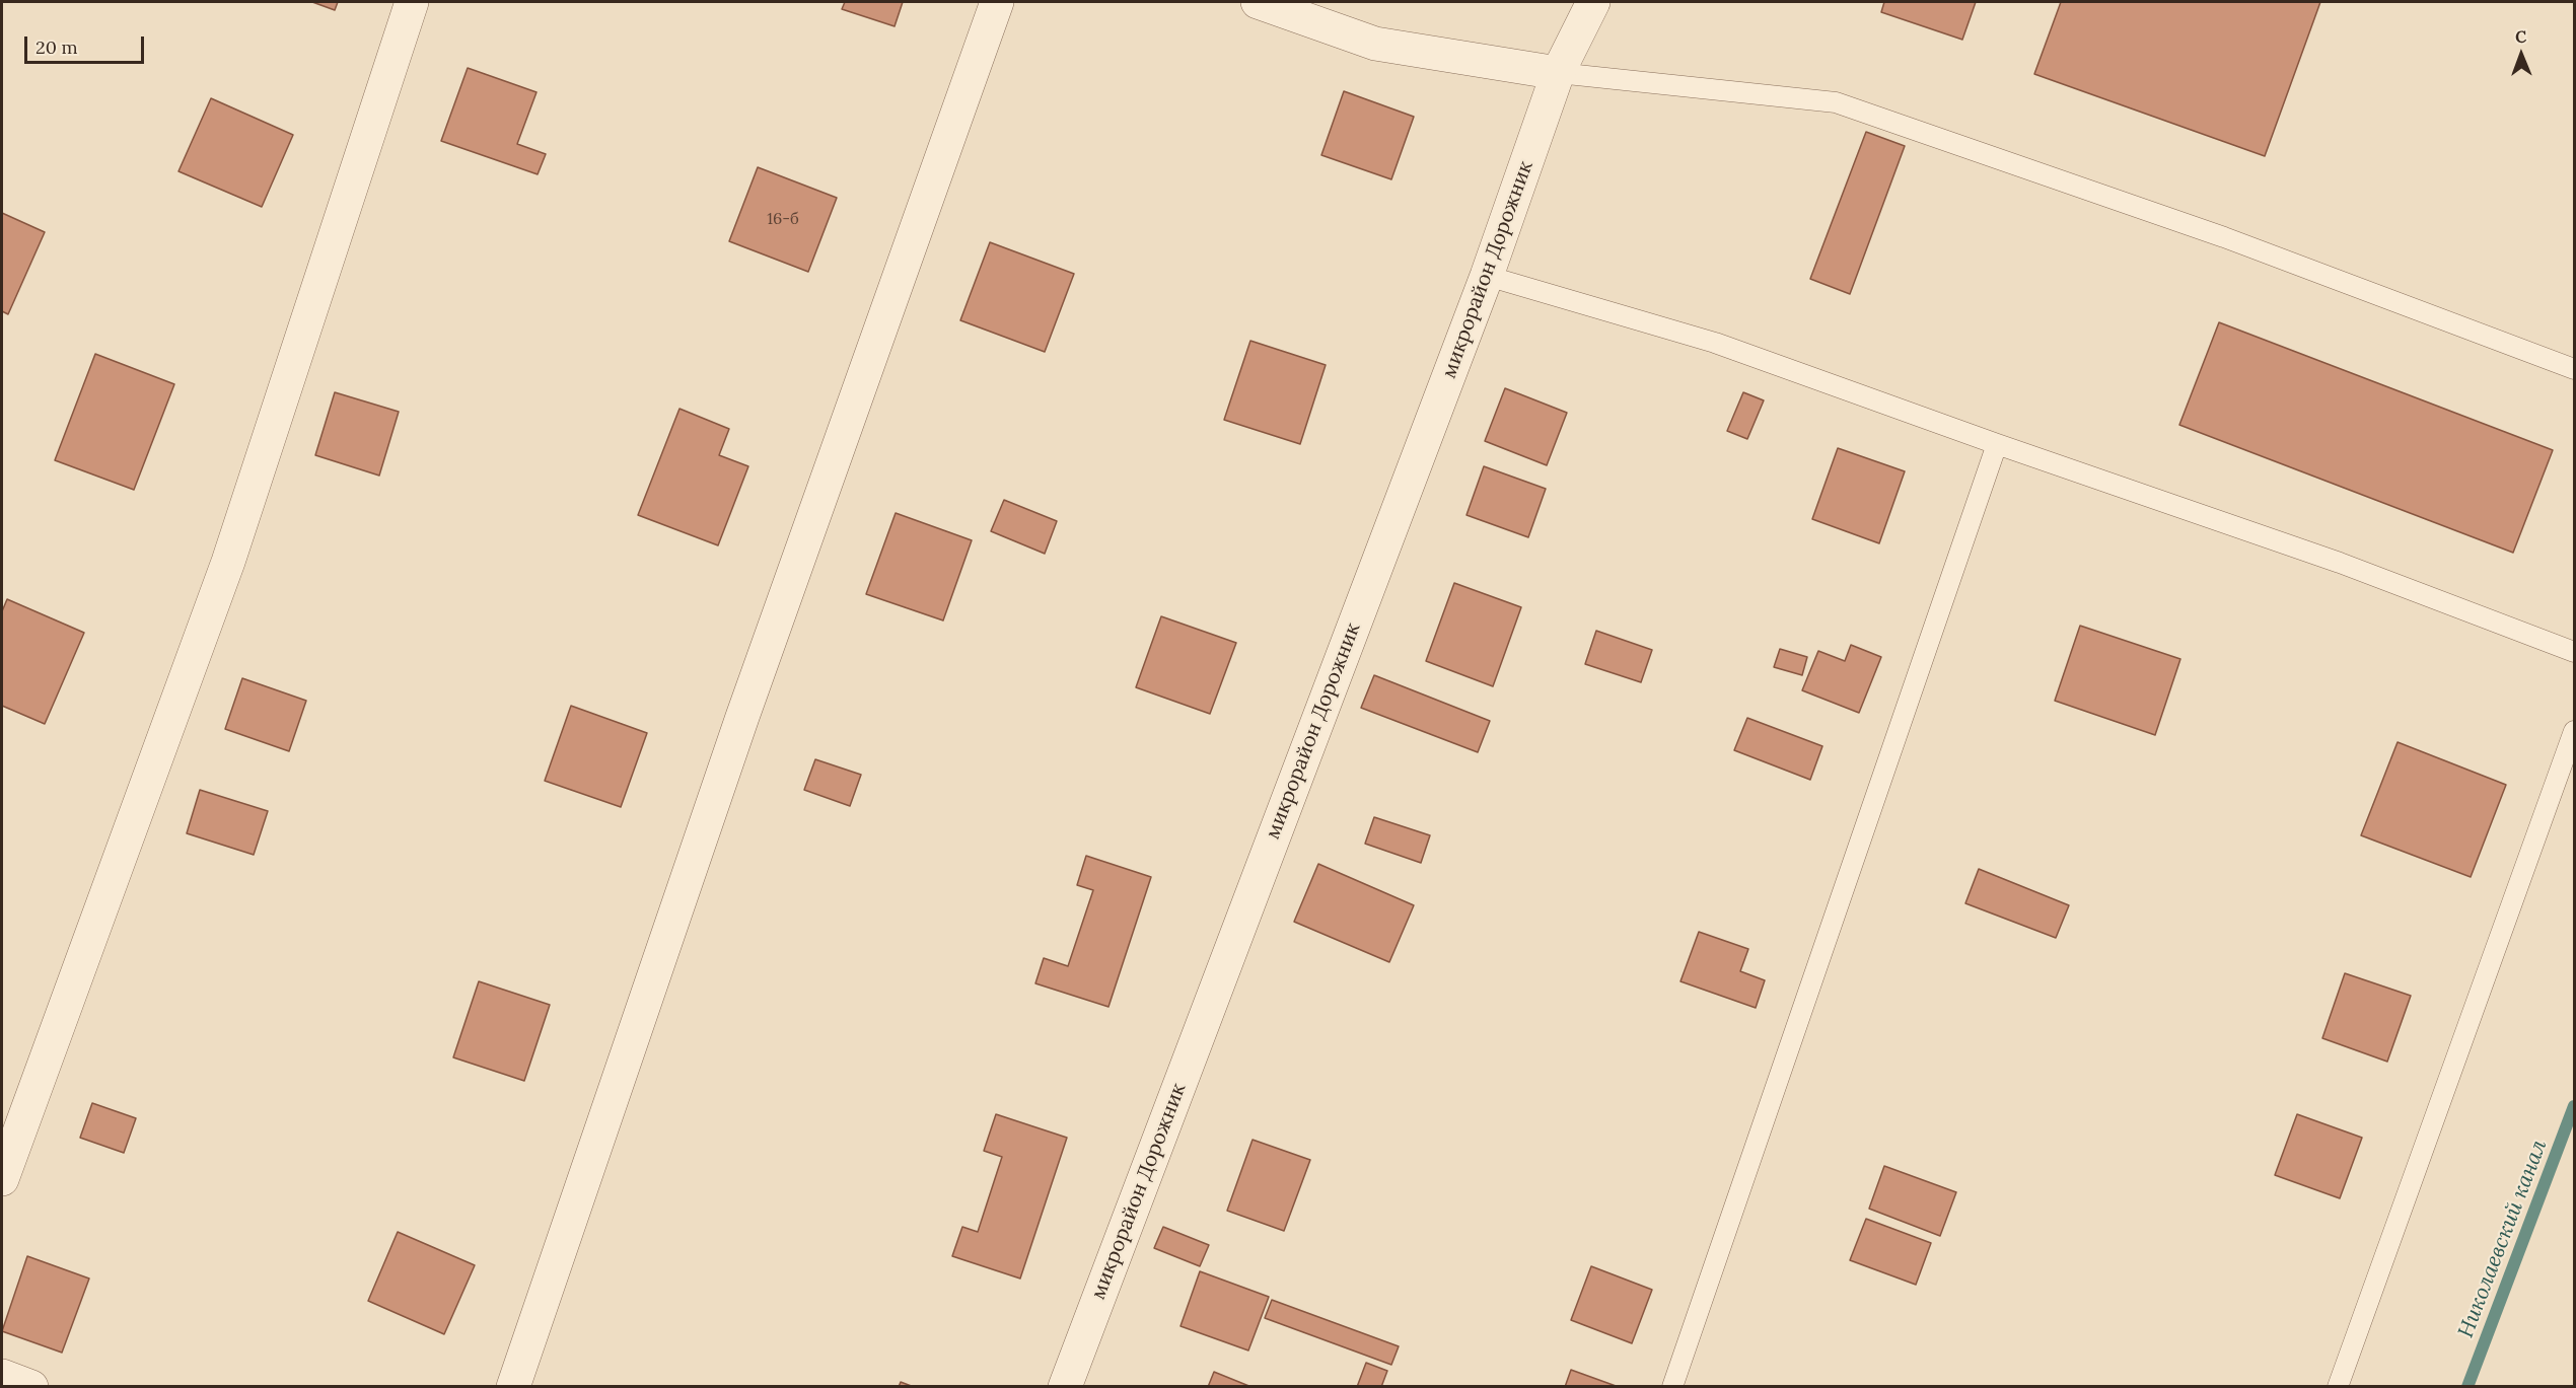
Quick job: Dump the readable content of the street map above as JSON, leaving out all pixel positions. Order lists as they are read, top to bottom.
{
  "streets": {
    "street": ["микрорайон Дорожник"]
  },
  "water": ["Николаевский канал"],
  "house_numbers": ["16-б"],
  "scale_bar": "20 m",
  "north": "top"
}
